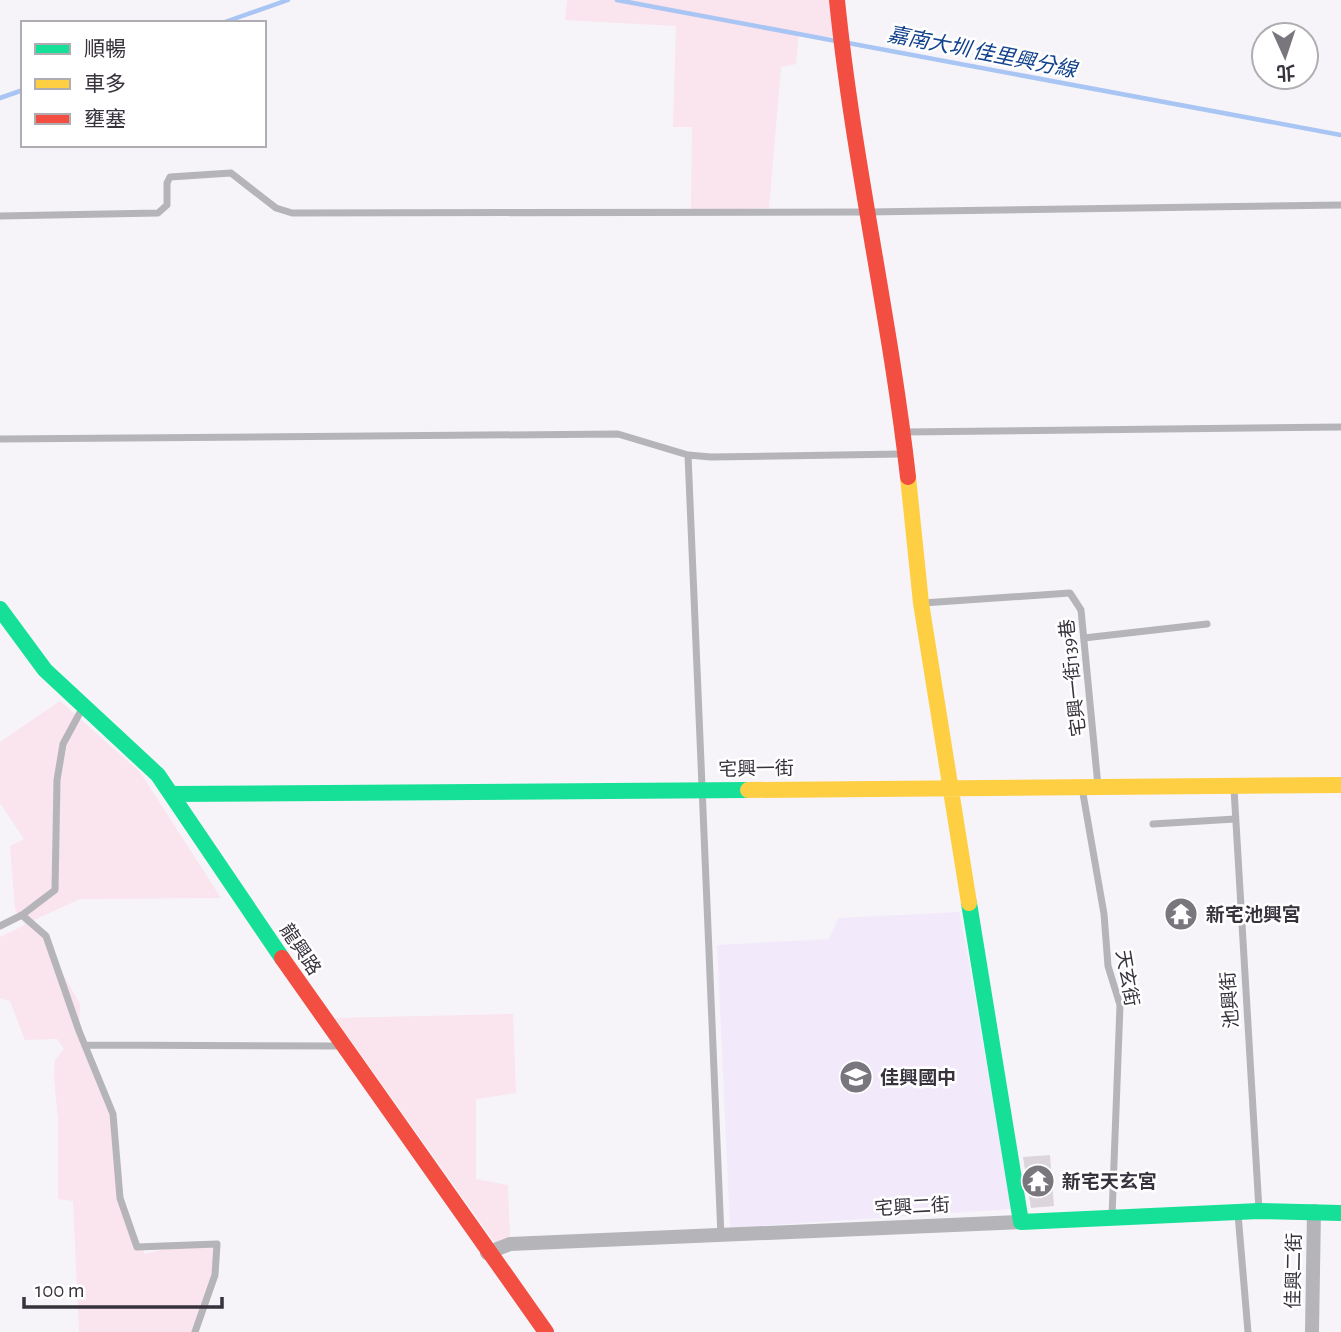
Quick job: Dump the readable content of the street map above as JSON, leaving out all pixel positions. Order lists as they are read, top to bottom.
{
  "streets": {
    "street": [
      "宅興一街",
      "龍興路",
      "宅興二街",
      "佳興二街"
    ],
    "lane": ["宅興一街139巷", "天玄街", "池興街"]
  },
  "crossings": [
    ["宅興一街139巷", "宅興一街"],
    ["宅興一街139巷", "天玄街"],
    ["宅興一街", "龍興路"],
    ["宅興一街", "天玄街"],
    ["宅興一街", "池興街"],
    ["龍興路", "宅興二街"],
    ["天玄街", "宅興二街"],
    ["池興街", "宅興二街"],
    ["宅興二街", "佳興二街"]
  ],
  "water": ["嘉南大圳 佳里興分線"],
  "places": {
    "temple": ["新宅池興宮", "新宅天玄宮"],
    "school or university": ["佳興國中"]
  },
  "legend": ["順暢", "車多", "壅塞"],
  "scale_bar": "100 m",
  "north": "bottom"
}
